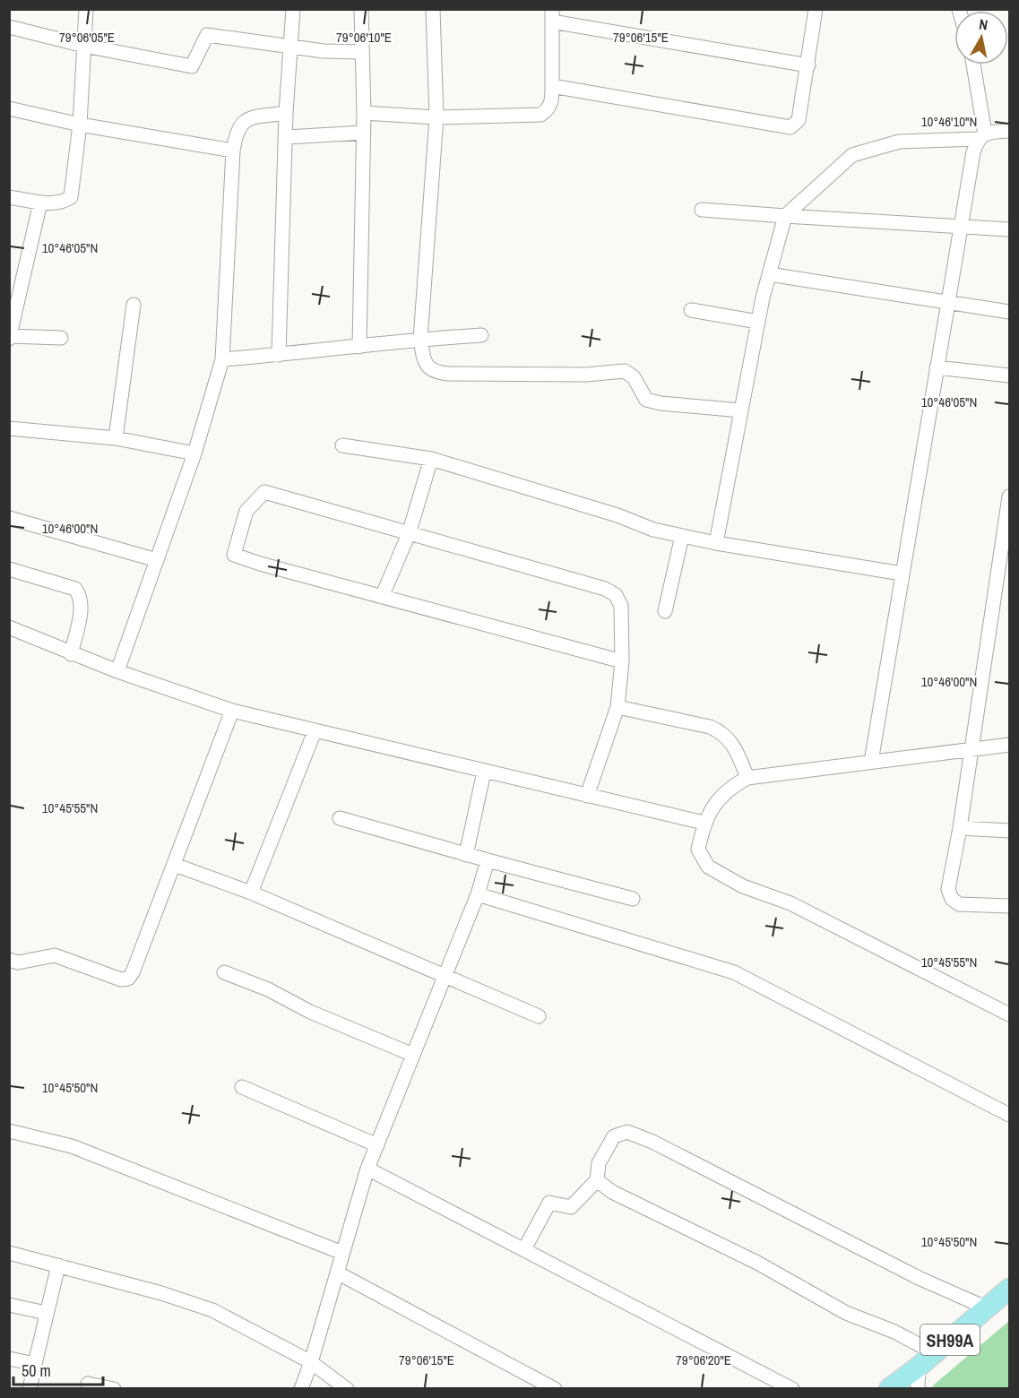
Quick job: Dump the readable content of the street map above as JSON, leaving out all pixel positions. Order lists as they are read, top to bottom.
{
  "streets": {
    "main road": ["SH99A"]
  },
  "scale_bar": "50 m",
  "north": "top",
  "coordinates": [
    "79°06'05\"E",
    "79°06'10\"E",
    "79°06'15\"E",
    "10°46'10\"N",
    "10°46'05\"N",
    "10°46'00\"N",
    "10°45'55\"N",
    "10°45'50\"N",
    "79°06'20\"E"
  ]
}
